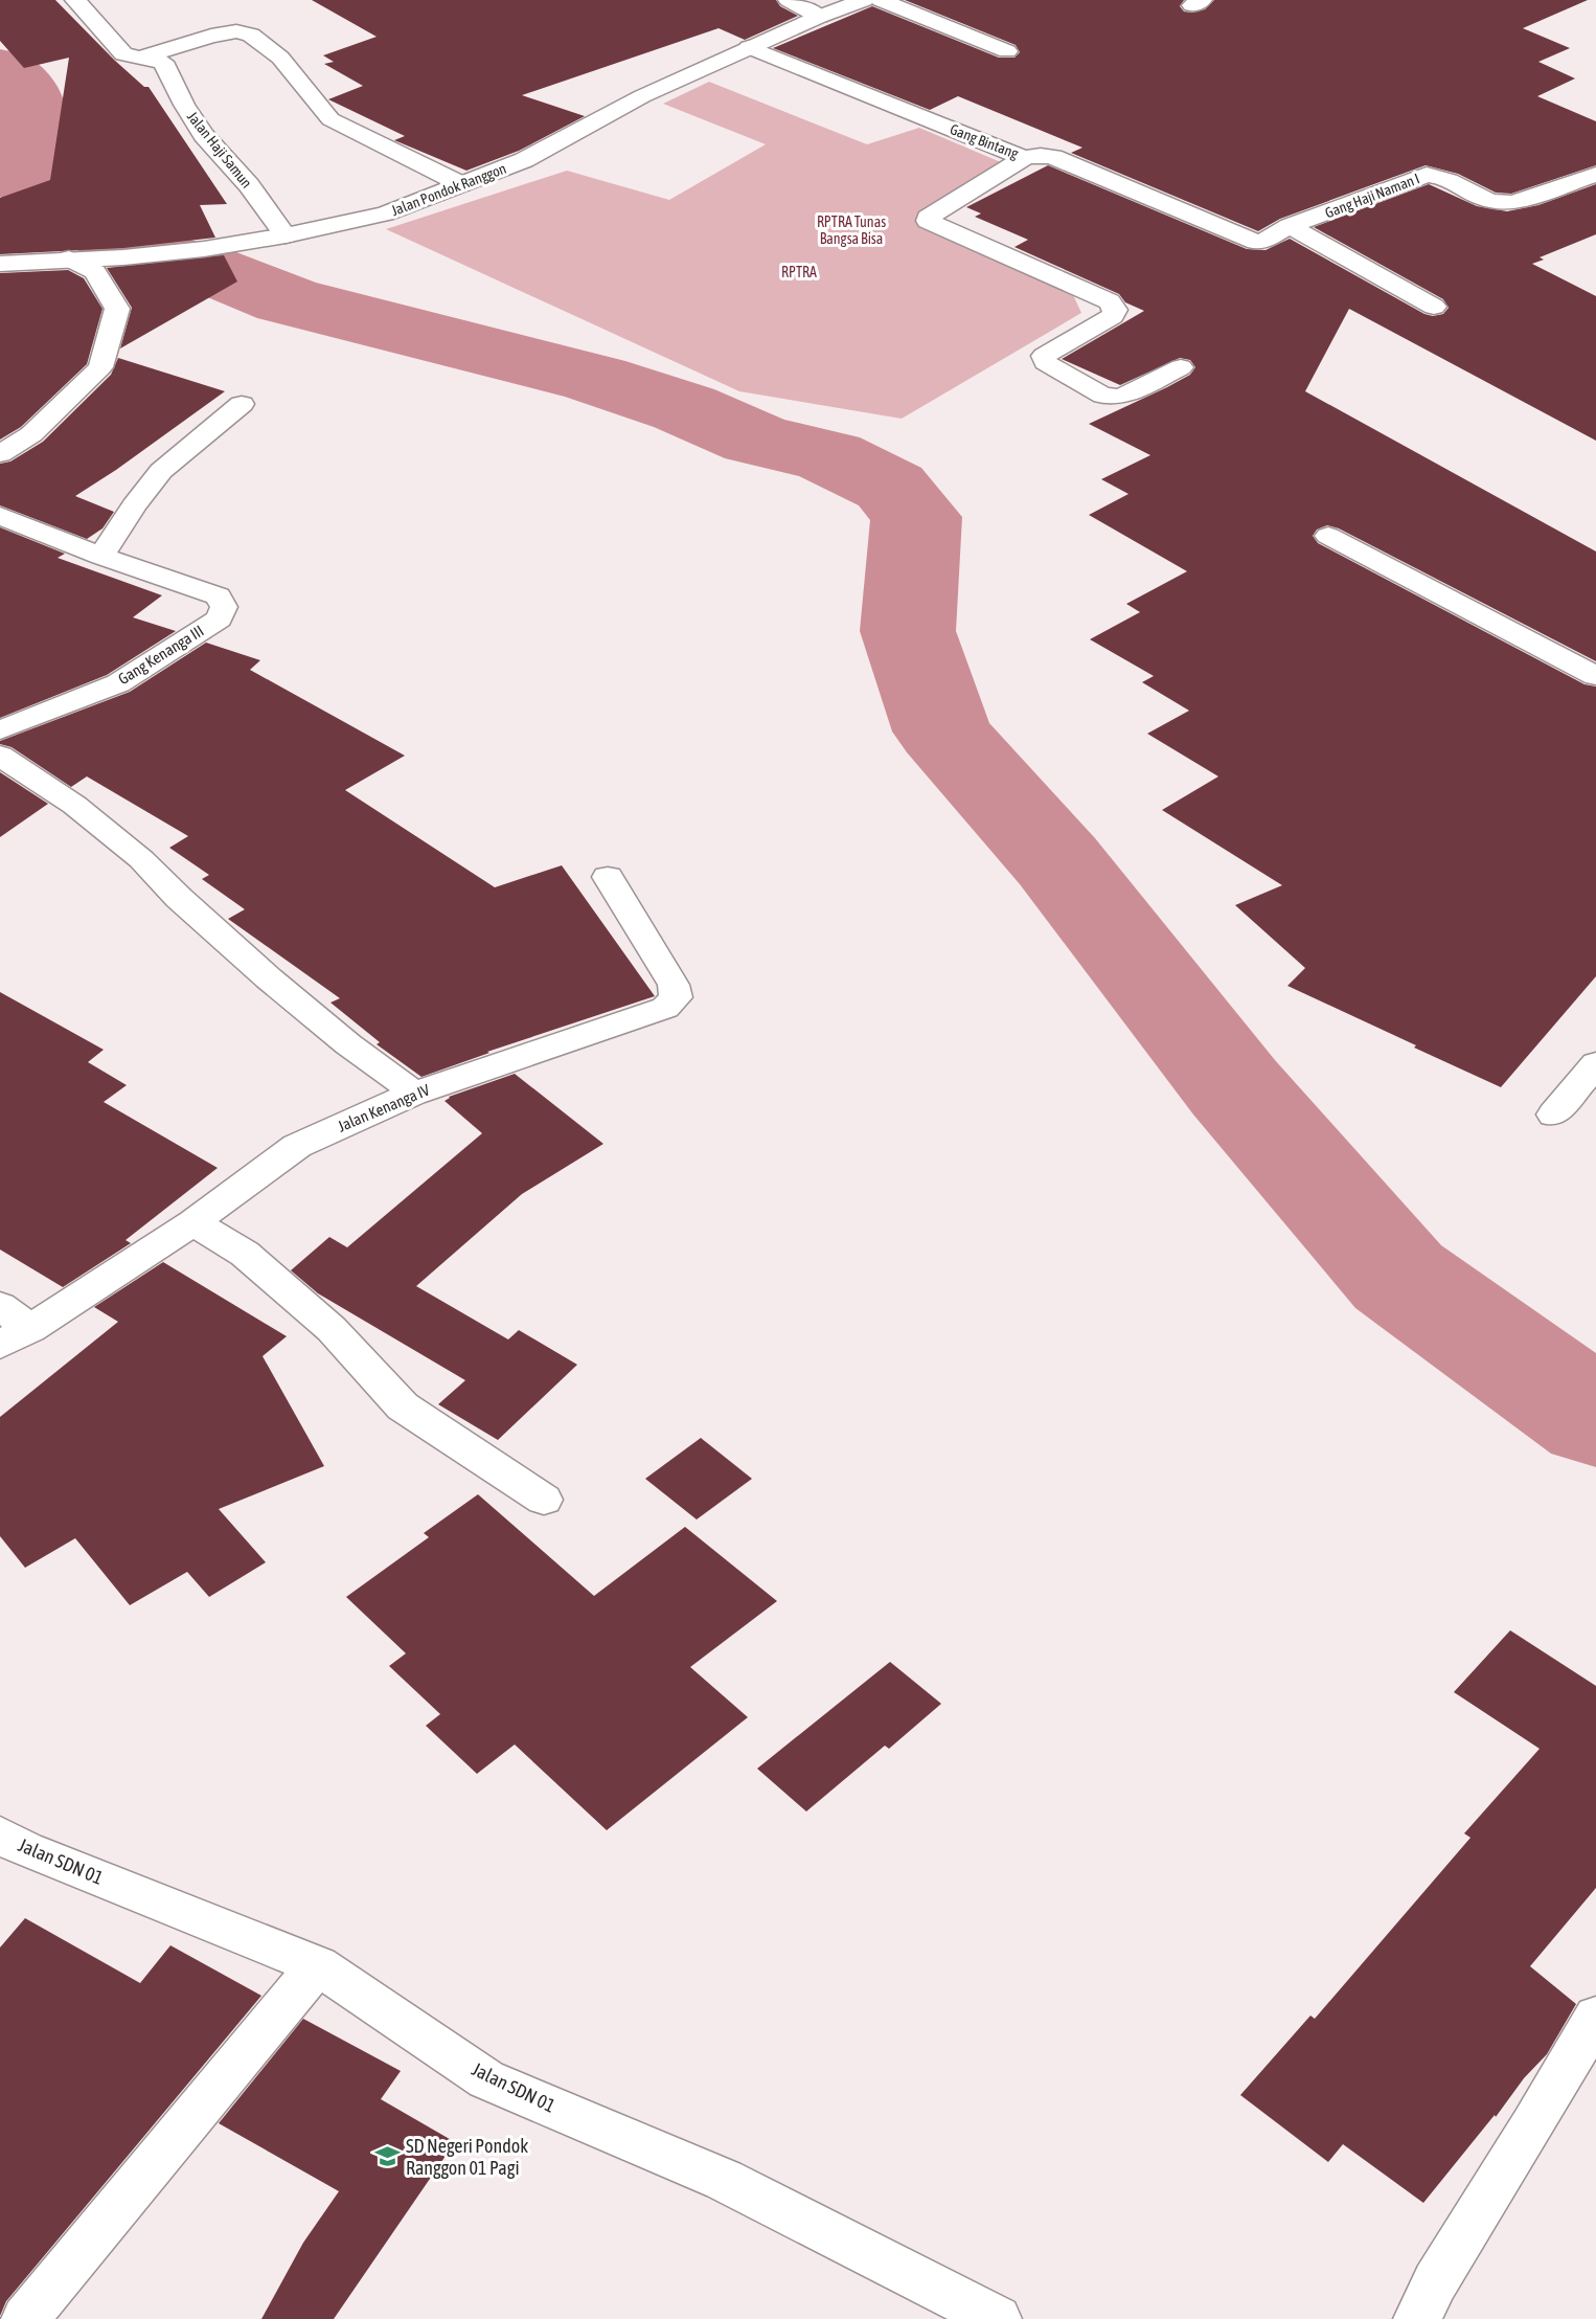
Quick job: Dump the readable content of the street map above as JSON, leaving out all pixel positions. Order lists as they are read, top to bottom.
{
  "streets": {
    "street": [
      "Gang Bintang",
      "Jalan Haji Samun",
      "Jalan Pondok Ranggon",
      "Gang Haji Naman I",
      "Gang Kenanga III",
      "Jalan Kenanga IV",
      "Jalan SDN 01"
    ]
  },
  "crossings": [
    ["Gang Bintang", "Jalan Pondok Ranggon"],
    ["Gang Bintang", "Gang Haji Naman I"],
    ["Jalan Haji Samun", "Jalan Pondok Ranggon"]
  ],
  "parks": ["RPTRA Tunas Bangsa Bisa", "RPTRA"],
  "places": {
    "school or university": ["SD Negeri Pondok Ranggon 01 Pagi"]
  }
}
